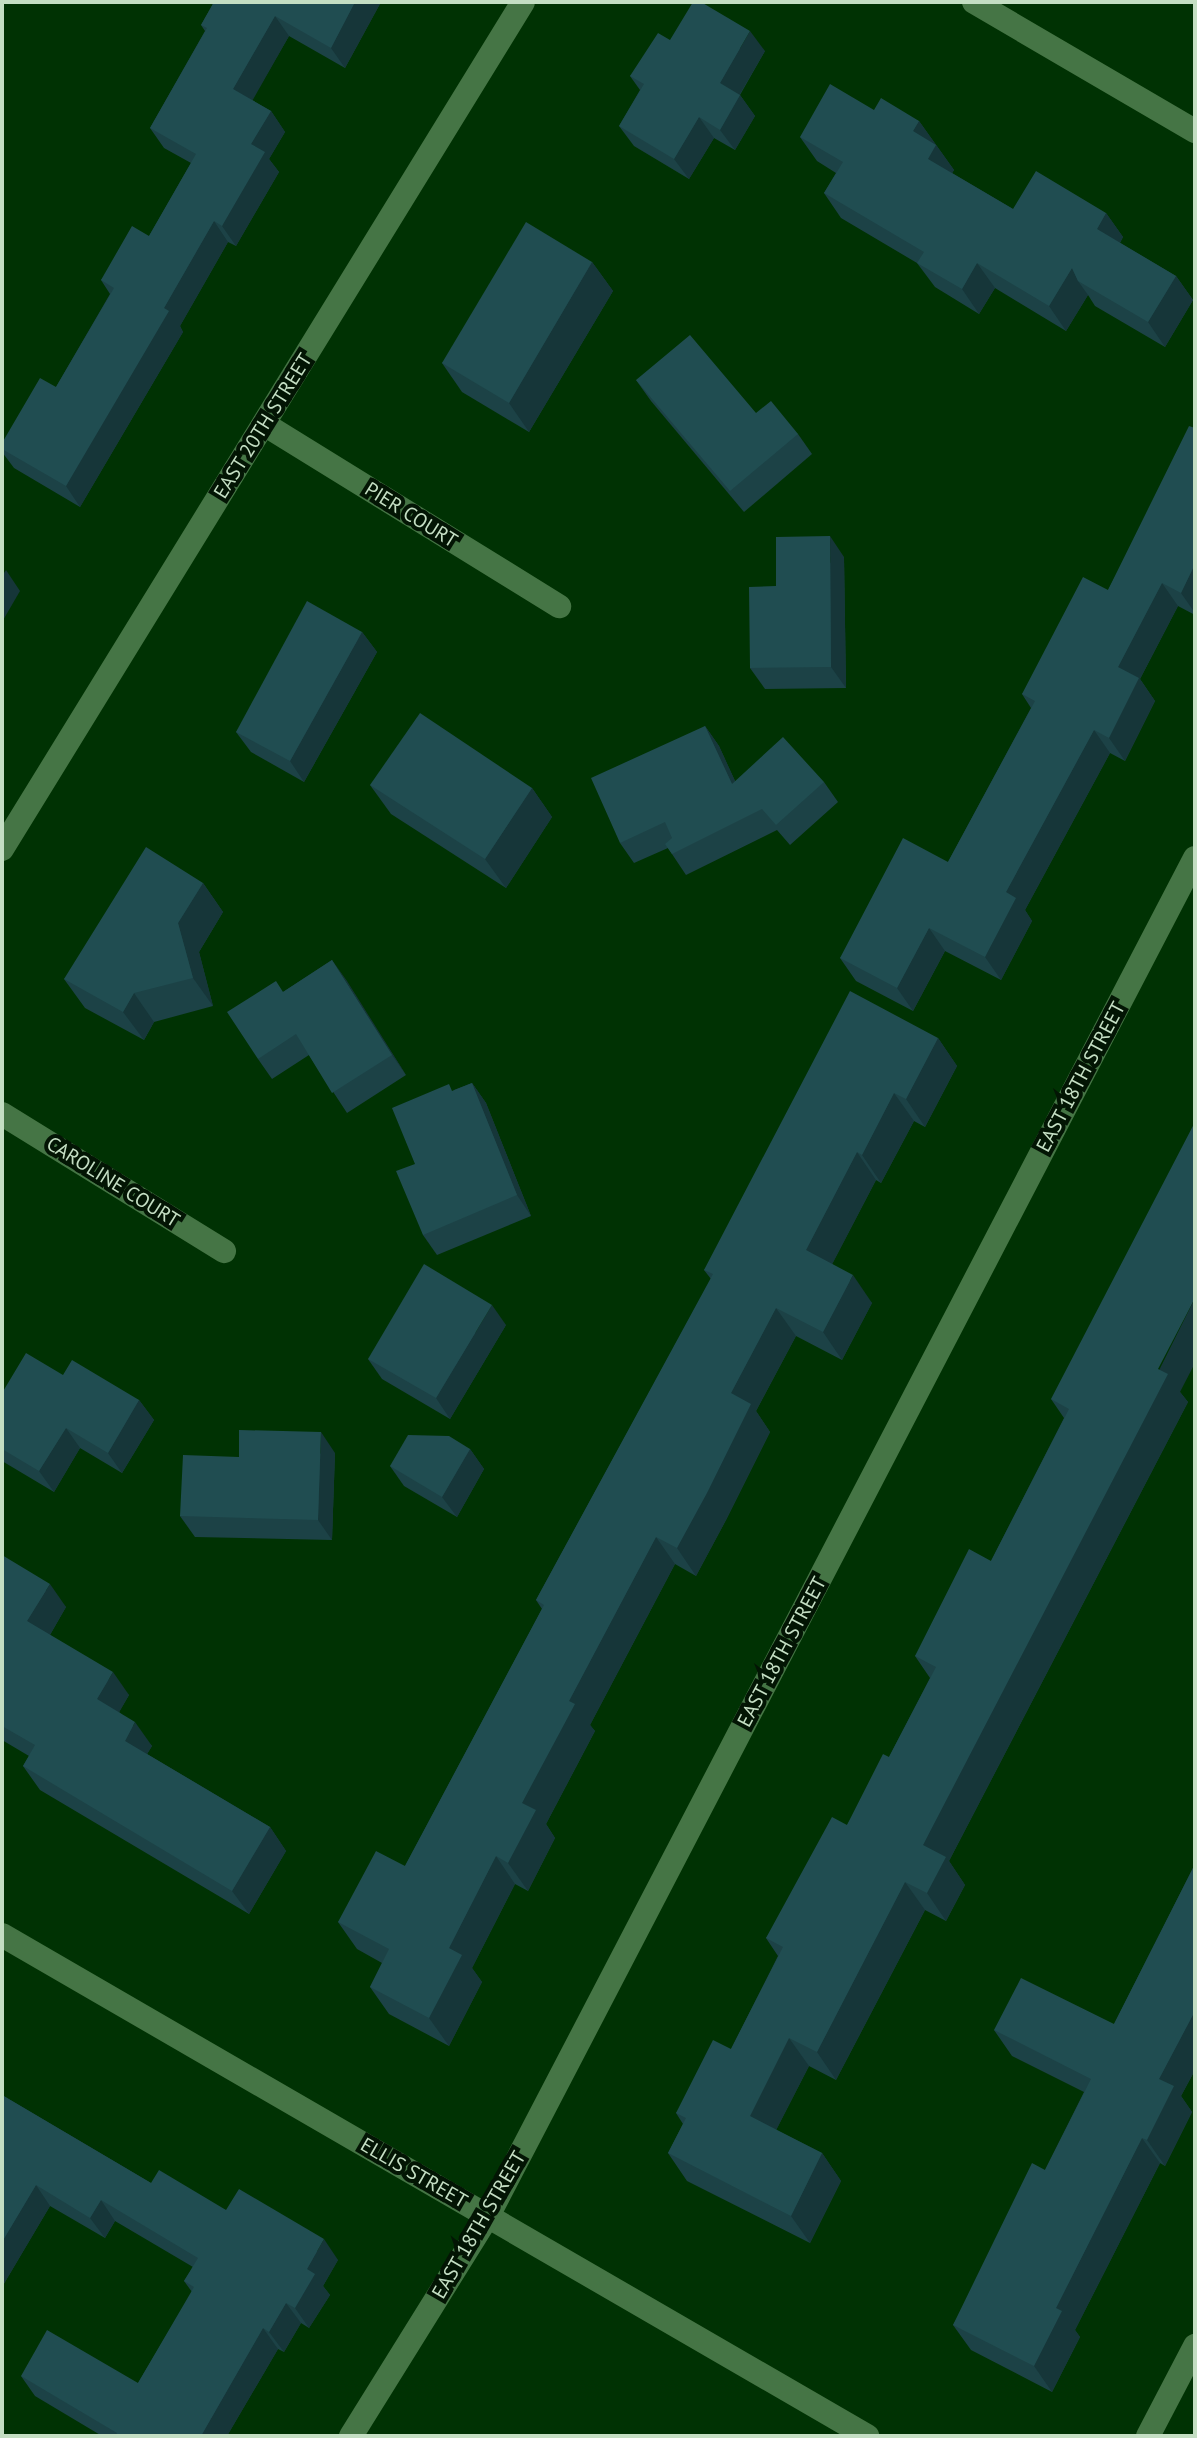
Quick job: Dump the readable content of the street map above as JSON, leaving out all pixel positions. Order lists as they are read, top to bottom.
{
  "streets": {
    "street": [
      "EAST 20TH STREET",
      "PIER COURT",
      "EAST 18TH STREET",
      "CAROLINE COURT",
      "ELLIS STREET"
    ]
  },
  "crossings": [
    ["EAST 20TH STREET", "PIER COURT"],
    ["EAST 18TH STREET", "ELLIS STREET"]
  ]
}
